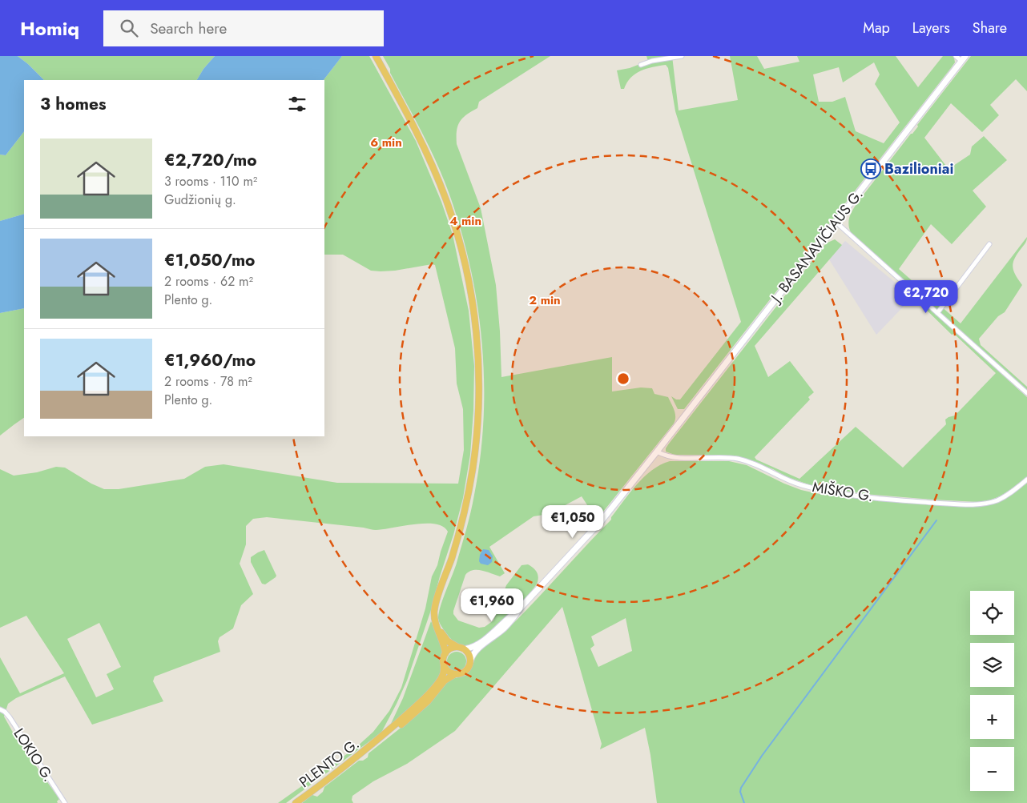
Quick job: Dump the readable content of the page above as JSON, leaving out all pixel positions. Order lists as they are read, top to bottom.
{
  "streets": {
    "highway": ["PLENTO G."],
    "main road": ["J. BASANAVIČIAUS G."],
    "street": ["MIŠKO G.", "LOKIO G."]
  },
  "crossings": [
    ["J. BASANAVIČIAUS G.", "MIŠKO G."]
  ],
  "places": {
    "bus stop": ["Bazilioniai"]
  },
  "page": {
    "header": "Homiq",
    "search": "Search here",
    "nav": ["Map", "Layers", "Share"],
    "heading": "3 homes",
    "list": [
      {
        "name": "€2,720/mo",
        "note": "3 rooms · 110 m² · Gudžionių g."
      },
      {
        "name": "€1,050/mo",
        "note": "2 rooms · 62 m² · Plento g."
      },
      {
        "name": "€1,960/mo",
        "note": "2 rooms · 78 m² · Plento g."
      }
    ],
    "price": ["€2,720", "€1,050", "€1,960"],
    "map_buttons": ["+", "−"]
  },
  "rings": ["6 min", "4 min", "2 min"]
}
